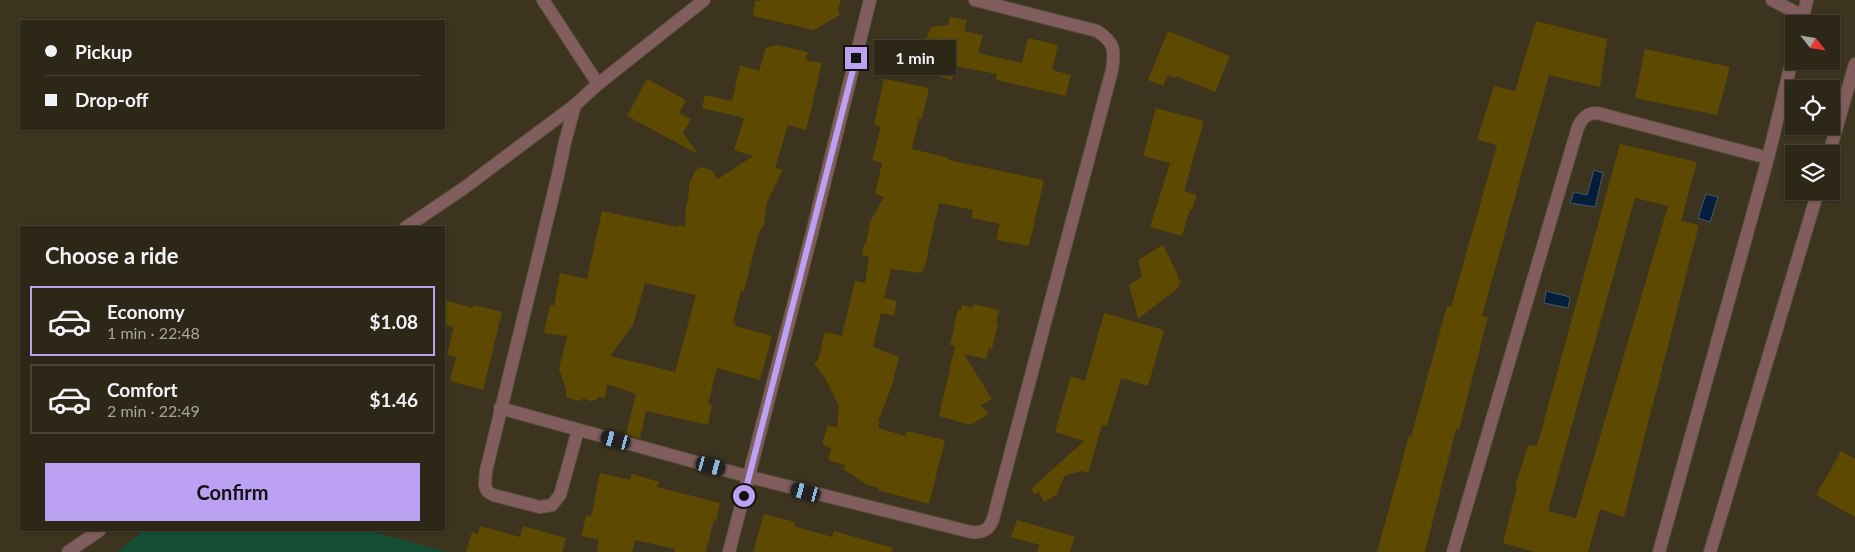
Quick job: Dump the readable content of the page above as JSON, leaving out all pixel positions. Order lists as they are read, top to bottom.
{
  "north": "bottom right",
  "page": {
    "banner": ["Pickup", "Drop-off"],
    "bubble": "1 min",
    "heading": "Choose a ride",
    "list": [
      {
        "name": "Economy",
        "note": "1 min · 22:48",
        "value": "$1.08"
      },
      {
        "name": "Comfort",
        "note": "2 min · 22:49",
        "value": "$1.46"
      }
    ],
    "buttons": "Confirm"
  }
}
